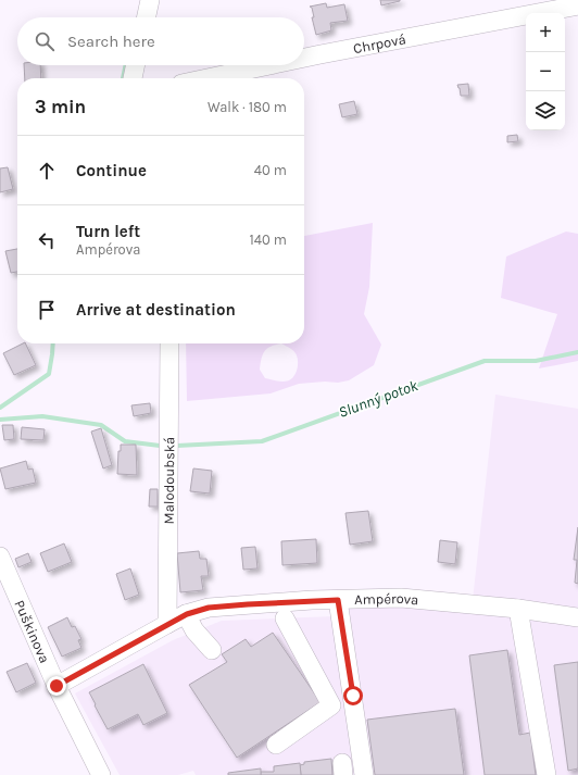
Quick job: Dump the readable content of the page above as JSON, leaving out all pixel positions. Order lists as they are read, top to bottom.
{
  "streets": {
    "street": [
      "Chrpová",
      "Malodoubská",
      "Ampérova",
      "Puškinova"
    ]
  },
  "crossings": [
    ["Malodoubská", "Ampérova"],
    ["Ampérova", "Puškinova"]
  ],
  "water": ["Slunný potok"],
  "page": {
    "map_buttons": ["+", "−"],
    "search": "Search here",
    "heading": ["3 min", "Walk · 180 m"],
    "list": [
      ["Continue", "40 m"],
      ["Turn left", "Ampérova", "140 m"],
      "Arrive at destination"
    ]
  }
}
